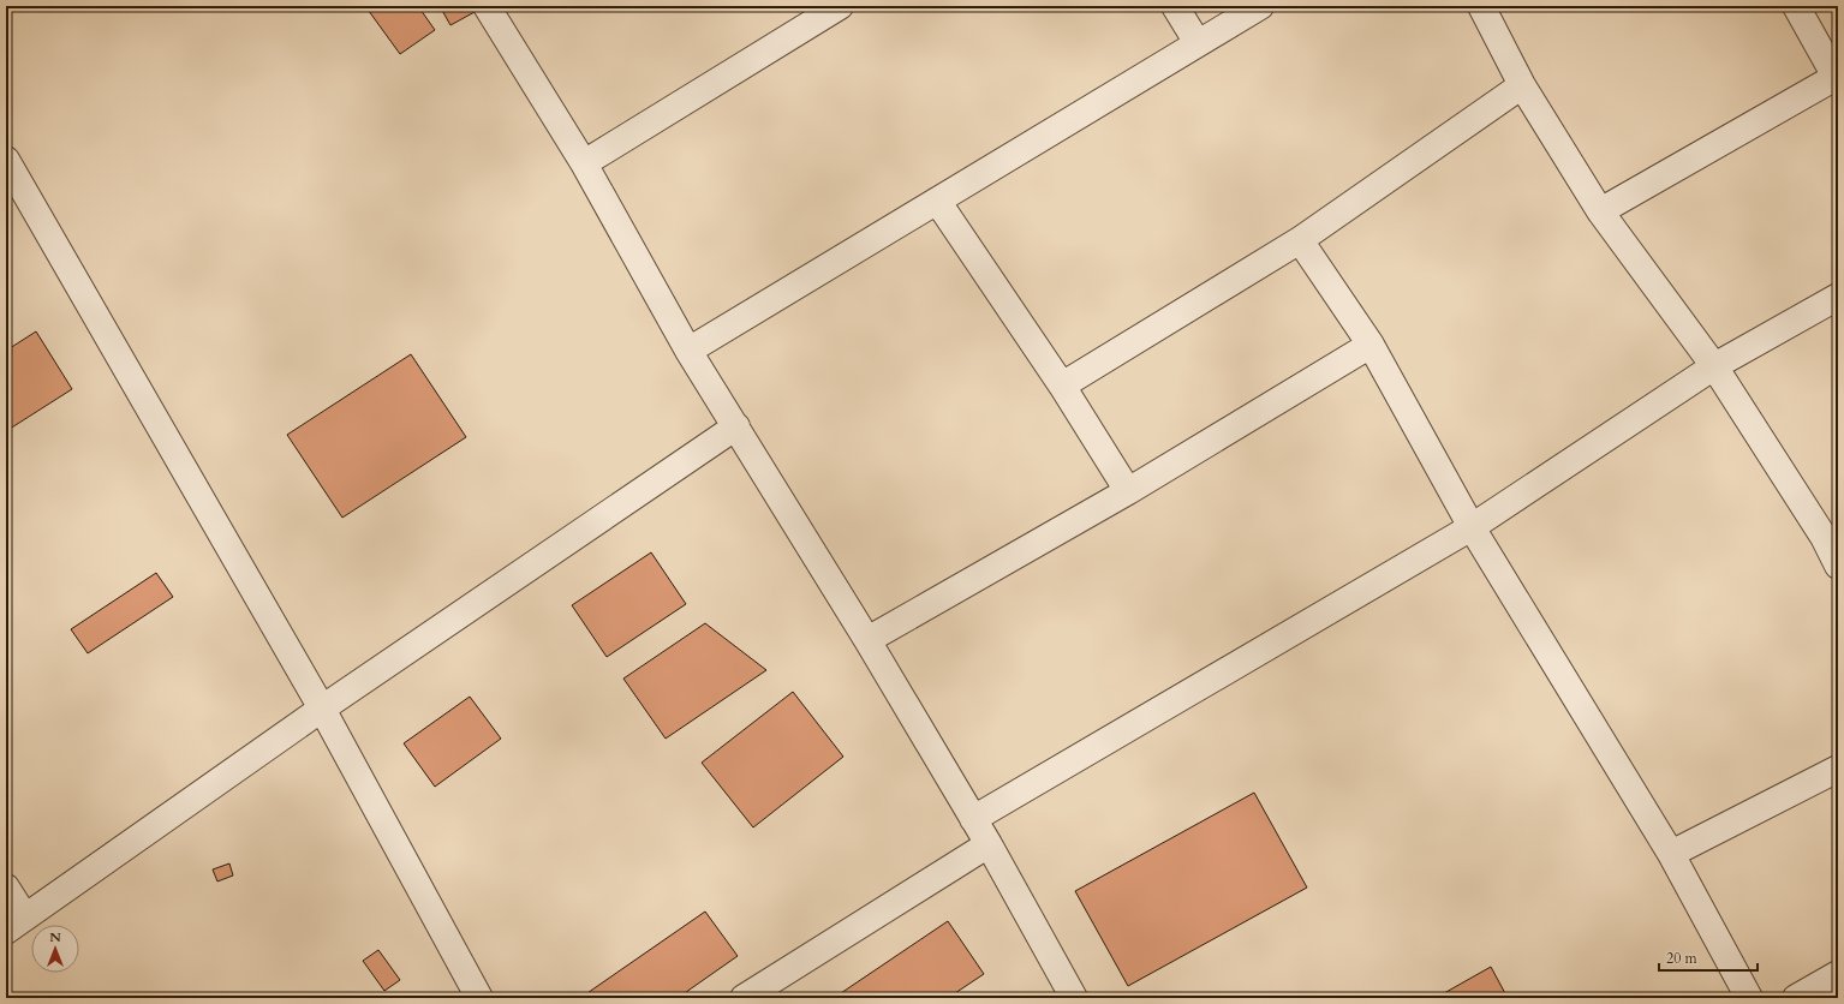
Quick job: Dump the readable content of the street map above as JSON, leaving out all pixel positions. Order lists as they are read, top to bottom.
{
  "scale_bar": "20 m",
  "north": "top"
}
